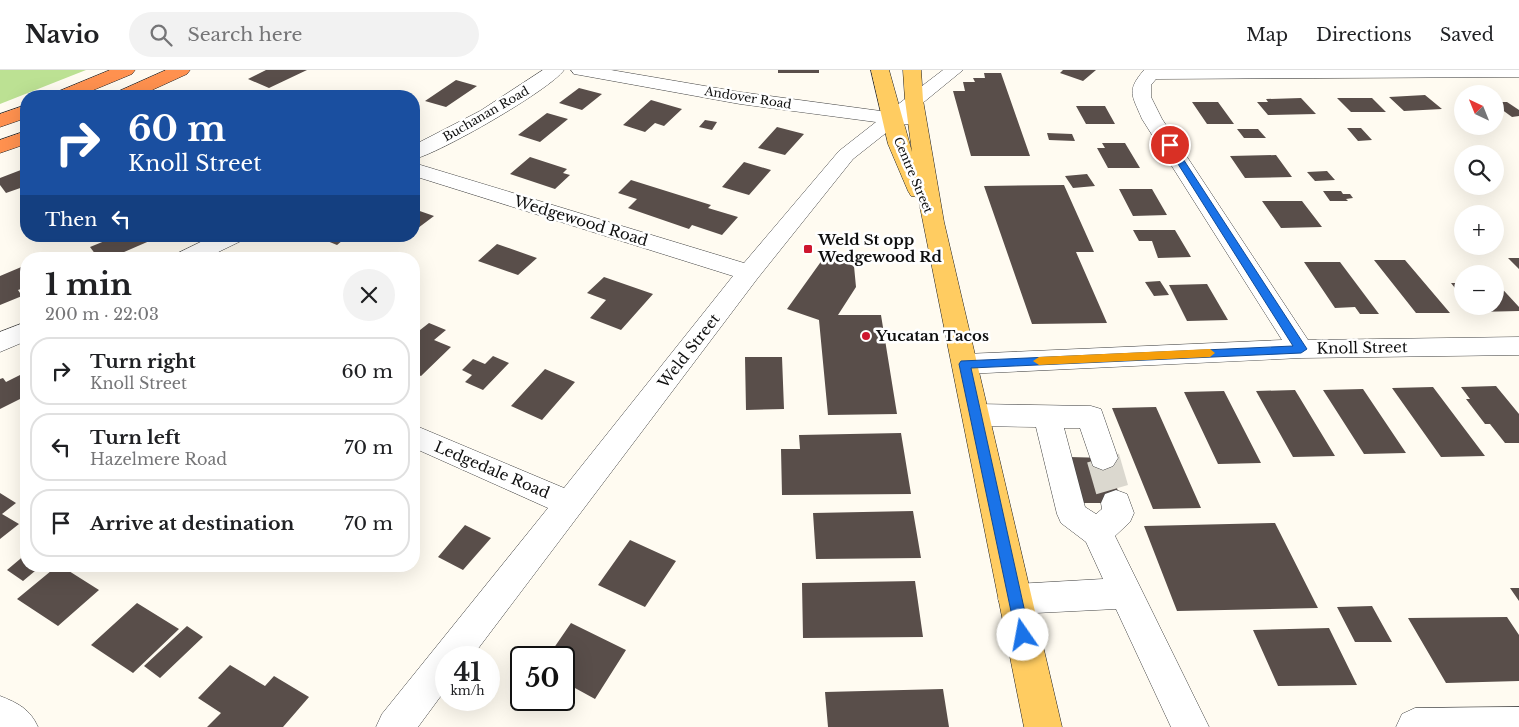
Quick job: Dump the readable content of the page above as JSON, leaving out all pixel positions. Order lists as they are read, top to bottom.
{
  "streets": {
    "main road": ["Centre Street"],
    "street": [
      "Andover Road",
      "Buchanan Road",
      "Wedgewood Road",
      "Knoll Street",
      "Weld Street",
      "Ledgedale Road"
    ]
  },
  "crossings": [
    ["Andover Road", "Centre Street"],
    ["Andover Road", "Weld Street"],
    ["Centre Street", "Knoll Street"],
    ["Centre Street", "Weld Street"],
    ["Wedgewood Road", "Weld Street"],
    ["Weld Street", "Ledgedale Road"]
  ],
  "places": {
    "transit": ["Weld St opp Wedgewood Rd"],
    "other": ["Yucatan Tacos"]
  },
  "north": "top left",
  "page": {
    "header": "Navio",
    "search": "Search here",
    "nav": ["Map", "Directions", "Saved"],
    "map_buttons": ["+", "−"],
    "turn": ["60 m", "Knoll Street"],
    "then": "Then",
    "heading": ["1 min", "200 m · 22:03"],
    "list": [
      {
        "name": "Turn right",
        "note": "Knoll Street",
        "value": "60 m"
      },
      {
        "name": "Turn left",
        "note": "Hazelmere Road",
        "value": "70 m"
      },
      {
        "name": "Arrive at destination",
        "value": "70 m"
      }
    ],
    "speed": "41 km/h",
    "limit": "50"
  }
}
